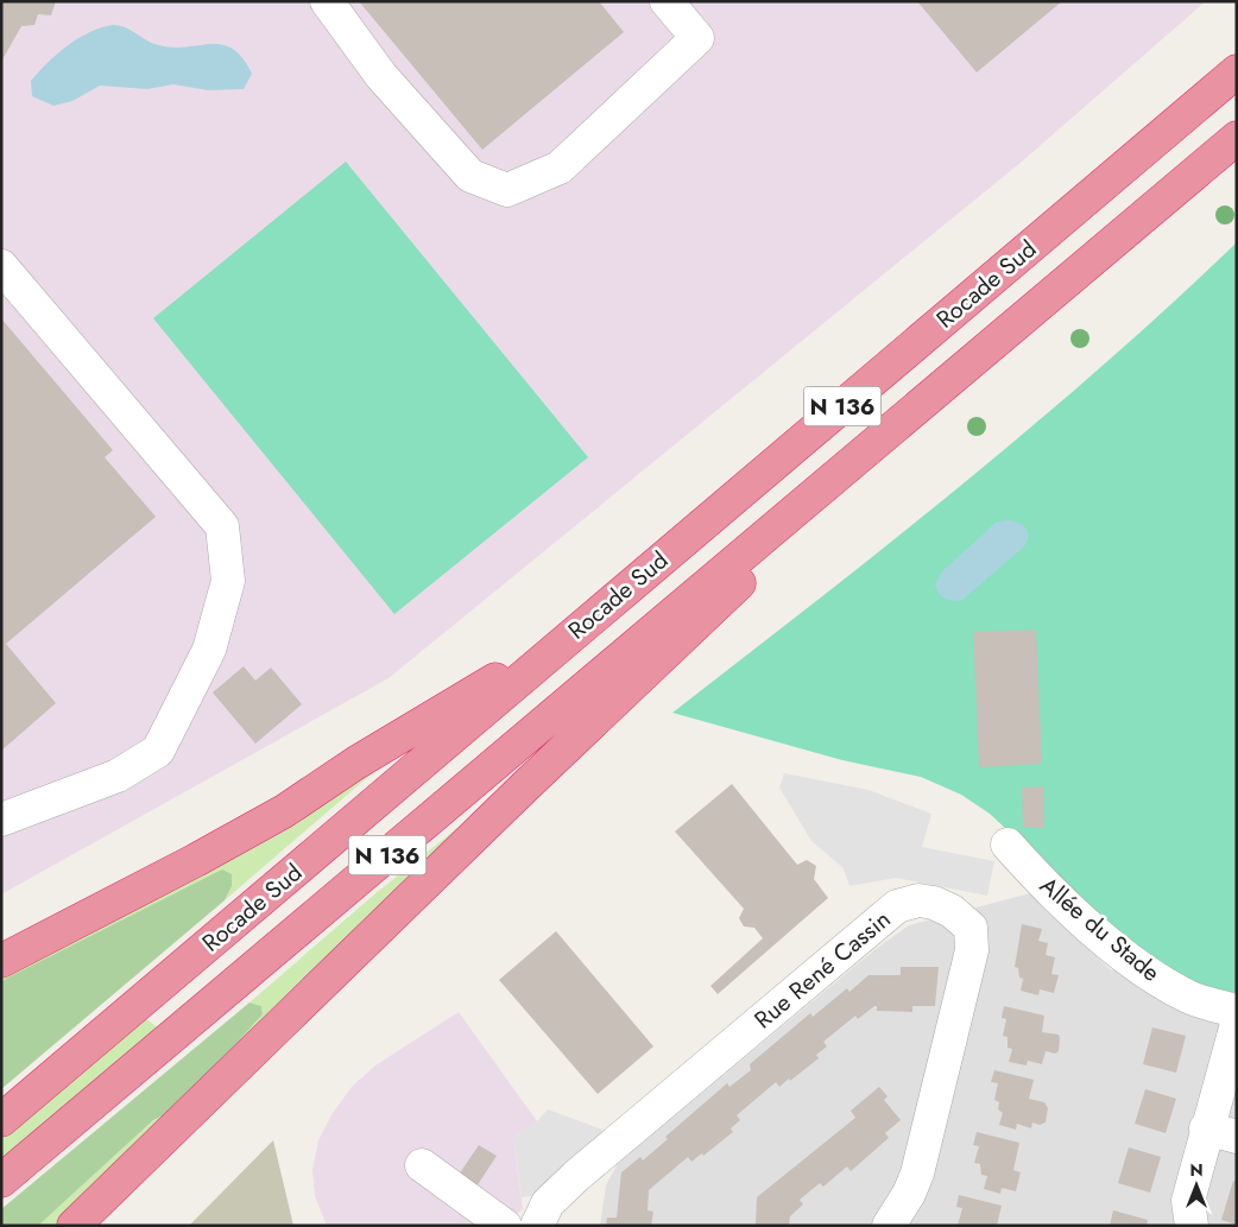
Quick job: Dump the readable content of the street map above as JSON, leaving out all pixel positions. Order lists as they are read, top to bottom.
{
  "streets": {
    "highway": ["Rocade Sud", "N 136"],
    "street": ["Allée du Stade", "Rue René Cassin"]
  },
  "north": "top"
}
